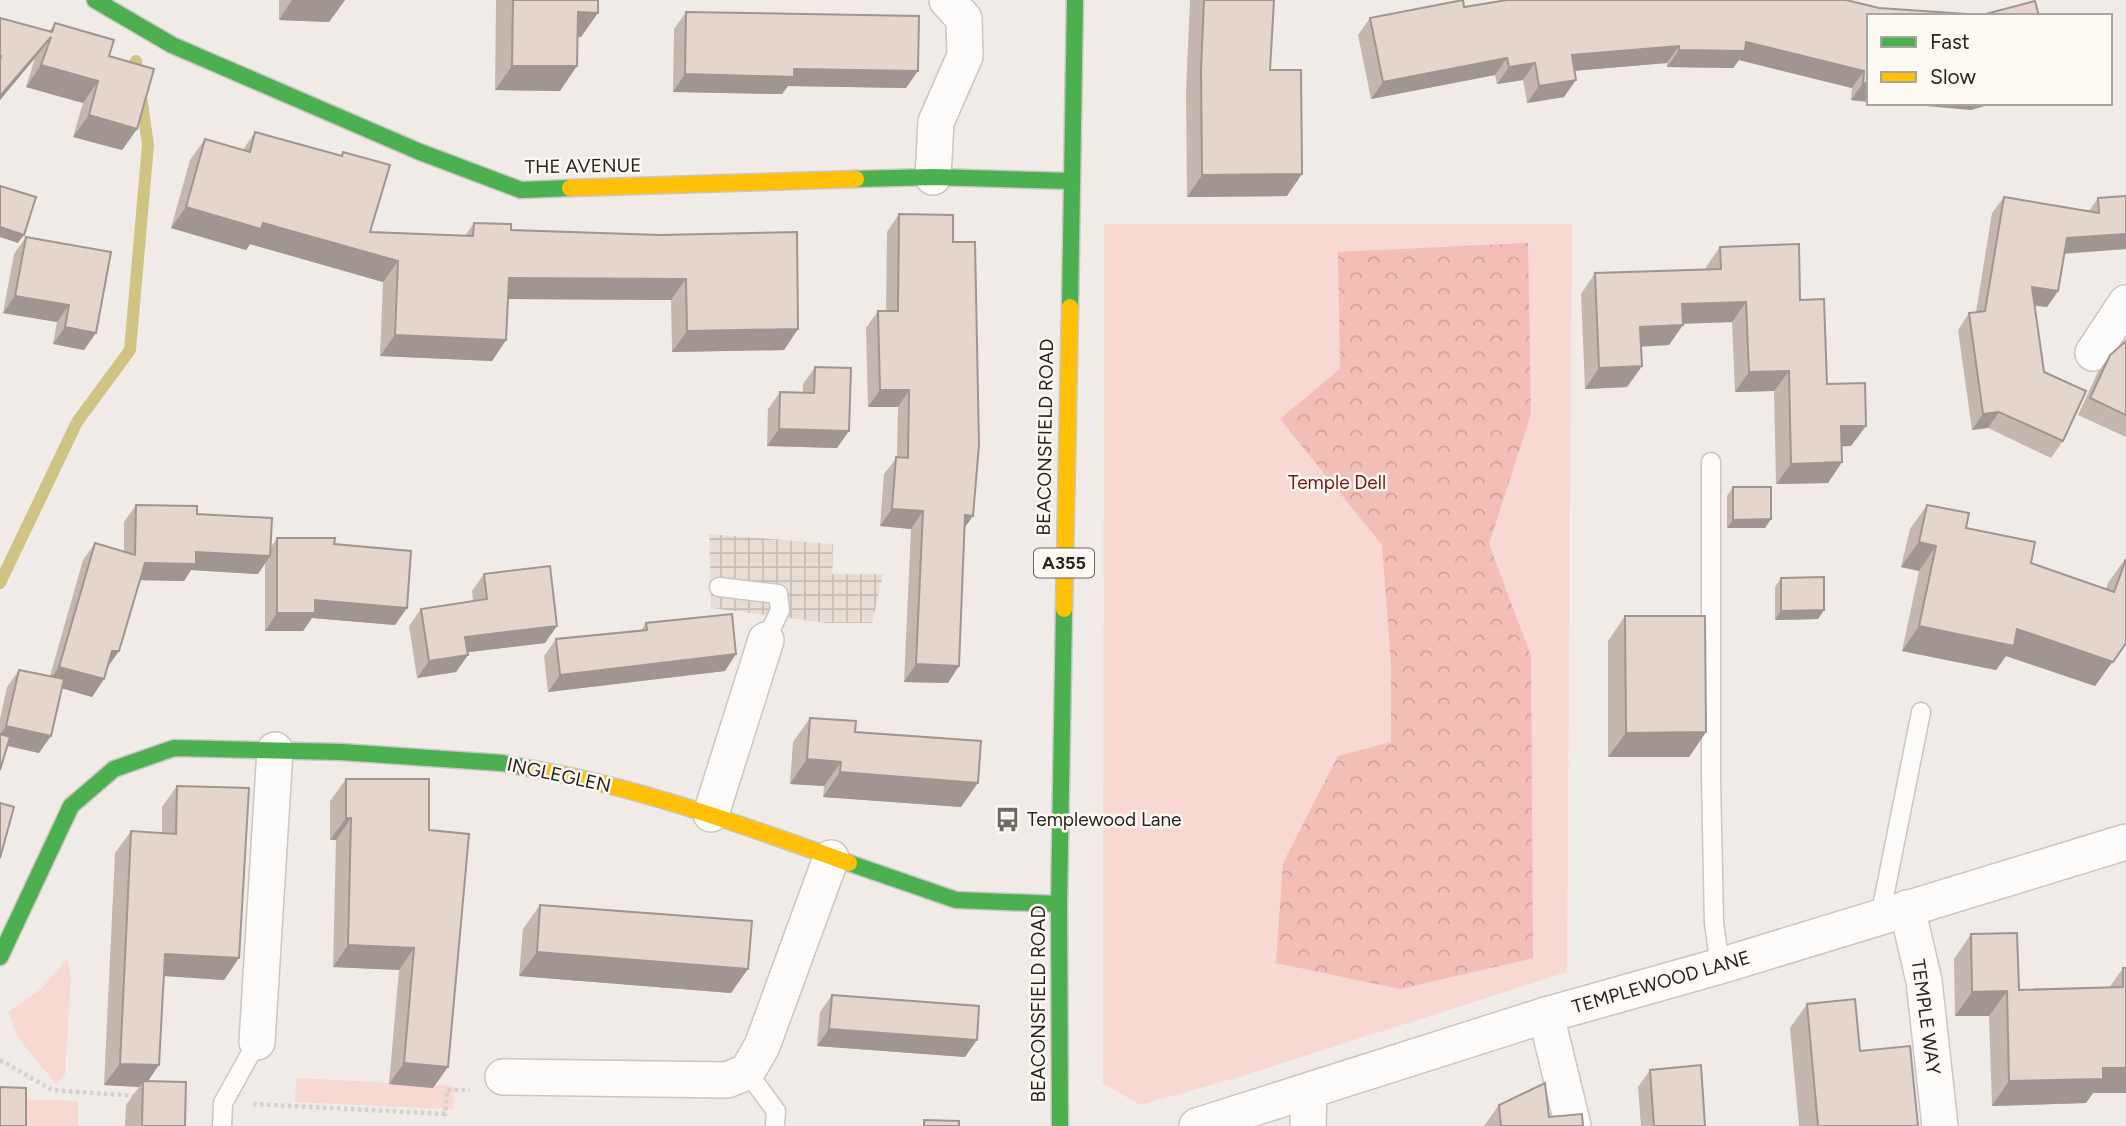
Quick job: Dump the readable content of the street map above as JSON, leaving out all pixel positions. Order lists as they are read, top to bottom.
{
  "streets": {
    "street": [
      "THE AVENUE",
      "BEACONSFIELD ROAD",
      "A355",
      "INGLEGLEN",
      "TEMPLEWOOD LANE",
      "TEMPLE WAY"
    ]
  },
  "crossings": [
    ["THE AVENUE", "BEACONSFIELD ROAD"],
    ["BEACONSFIELD ROAD", "INGLEGLEN"],
    ["TEMPLEWOOD LANE", "TEMPLE WAY"]
  ],
  "parks": ["Temple Dell"],
  "places": {
    "bus stop": ["Templewood Lane"]
  },
  "legend": ["Fast", "Slow"]
}
